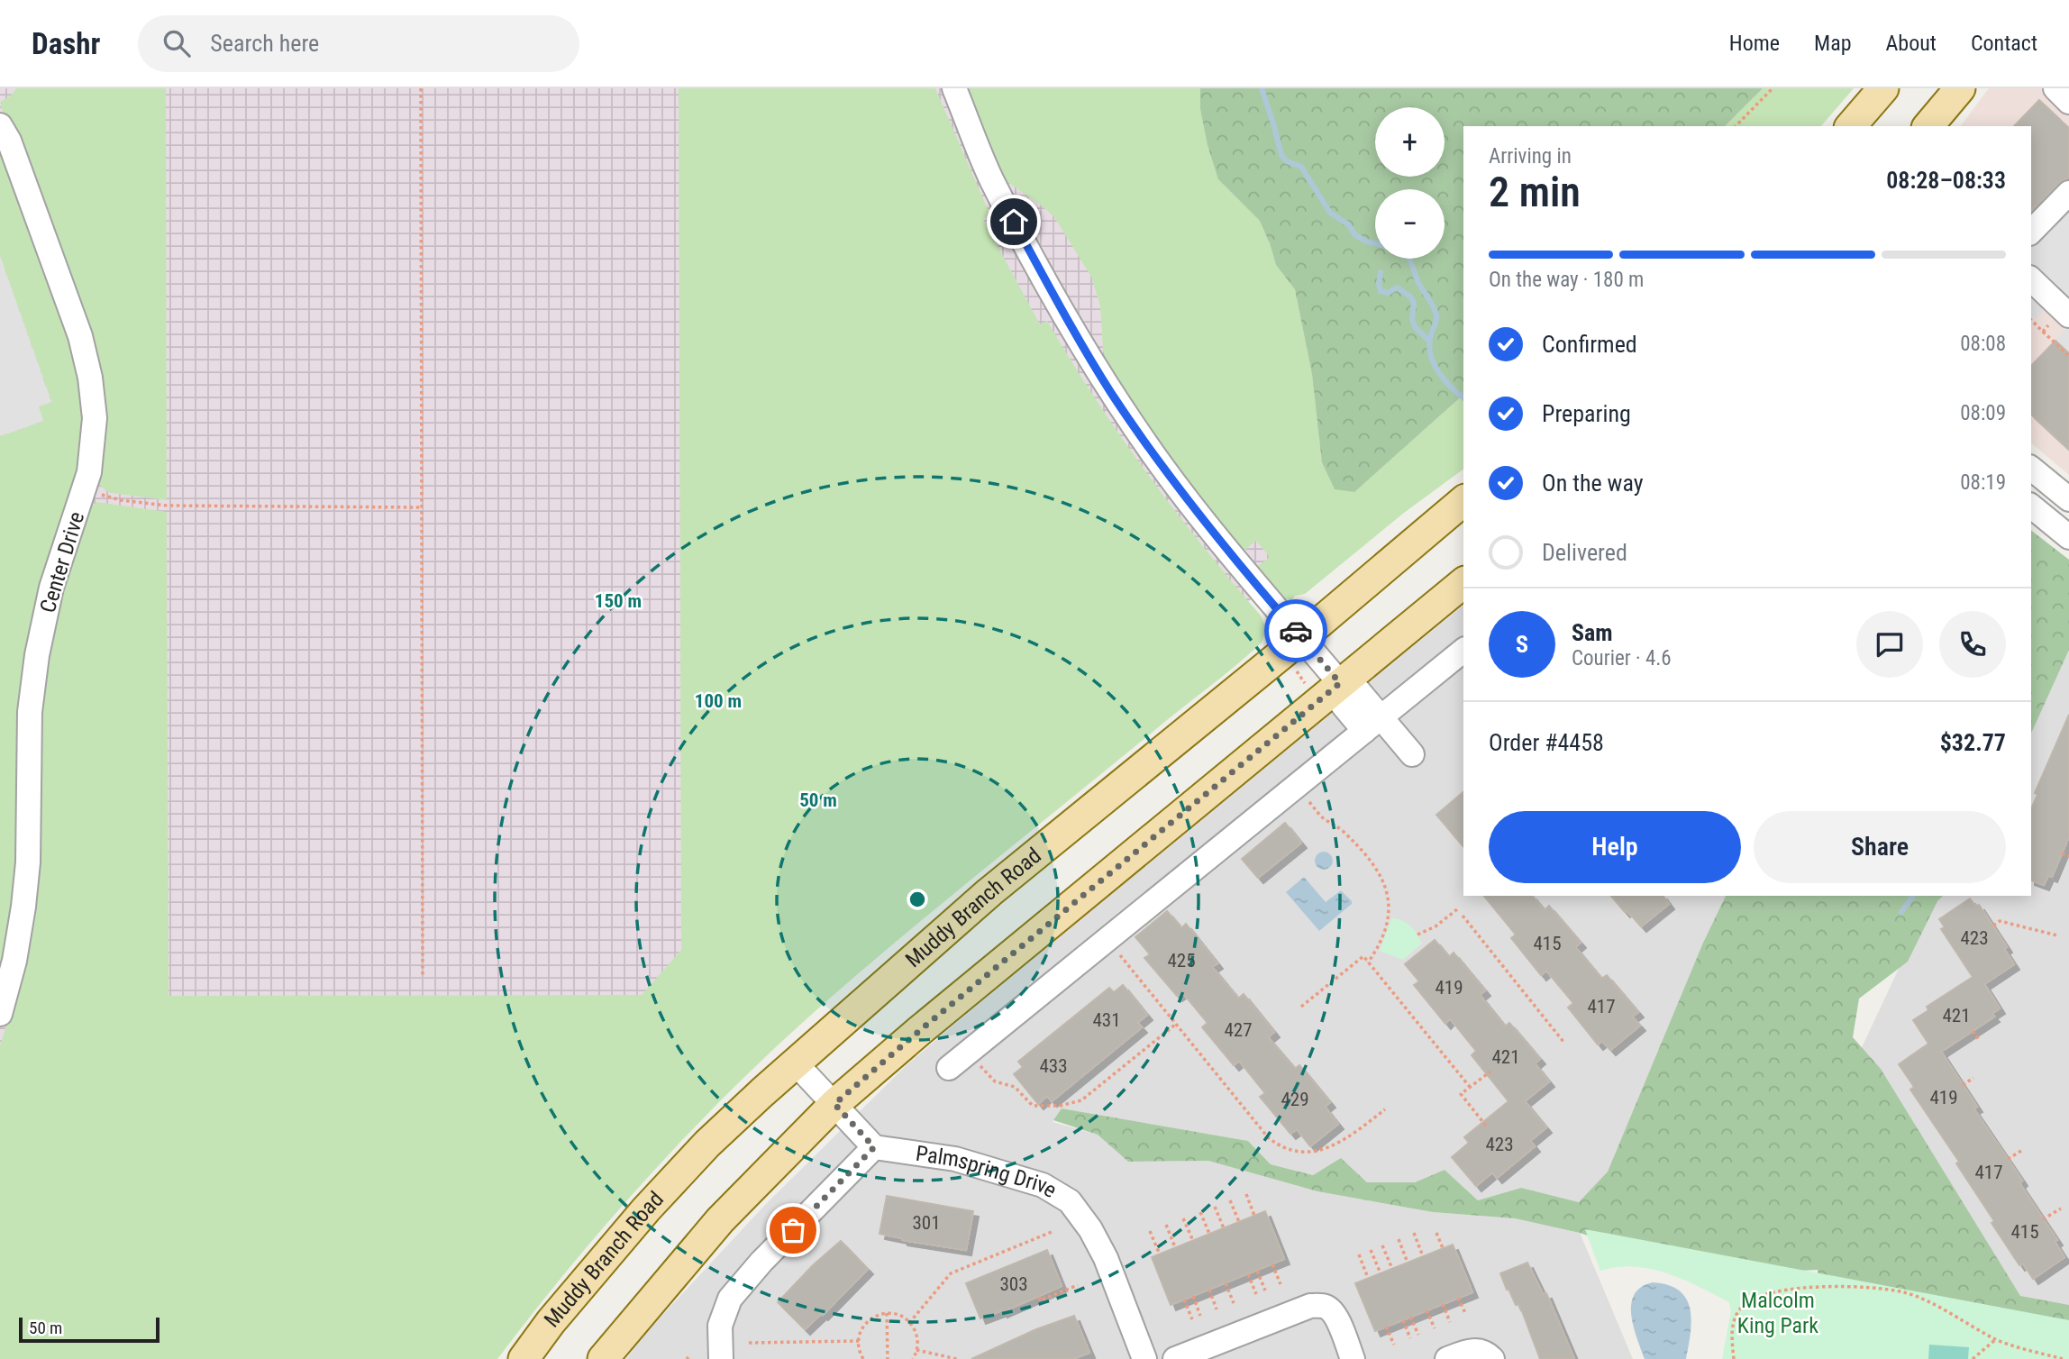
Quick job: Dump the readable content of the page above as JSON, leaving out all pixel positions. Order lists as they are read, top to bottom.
{
  "streets": {
    "main road": ["Muddy Branch Road"],
    "street": ["Center Drive", "Palmspring Drive"]
  },
  "parks": ["Malcolm King Park"],
  "house_numbers": [
    "423",
    "415",
    "425",
    "419",
    "417",
    "421",
    "431",
    "427",
    "421",
    "433",
    "419",
    "429",
    "423",
    "417",
    "301",
    "415",
    "303"
  ],
  "scale_bar": "50 m",
  "page": {
    "header": "Dashr",
    "search": "Search here",
    "nav": [
      "Home",
      "Map",
      "About",
      "Contact"
    ],
    "map_buttons": ["+", "−"],
    "heading": ["2 min", "Arriving in", "08:28–08:33"],
    "panel": [
      "Sam",
      "Courier · 4.6",
      "Order #4458",
      "$32.77"
    ],
    "bar": "On the way · 180 m",
    "list": [
      ["Confirmed", "08:08"],
      ["Preparing", "08:09"],
      ["On the way", "08:19"],
      "Delivered"
    ],
    "round": "S",
    "buttons": ["Help", "Share"],
    "scale": "50 m"
  },
  "rings": ["150 m", "100 m", "50 m"]
}
